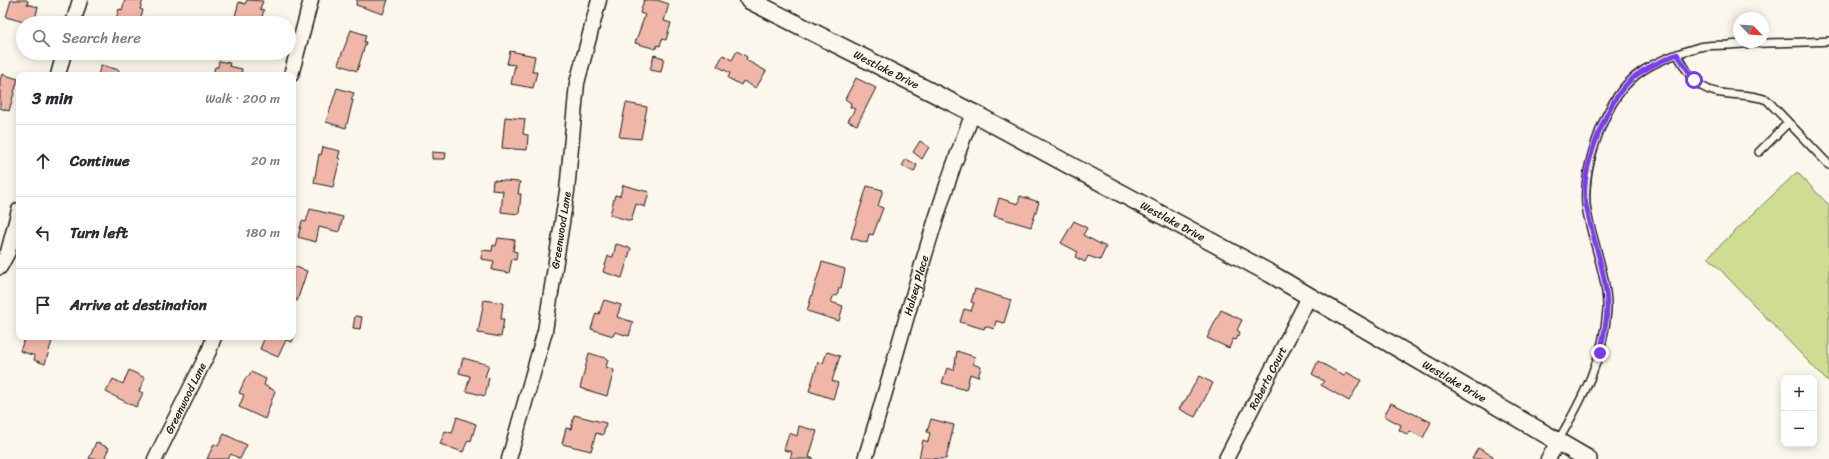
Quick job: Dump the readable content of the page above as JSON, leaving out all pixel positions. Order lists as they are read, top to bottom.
{
  "streets": {
    "street": [
      "Westlake Drive",
      "Greenwood Lane",
      "Halsey Place",
      "Roberta Court"
    ]
  },
  "crossings": [
    ["Westlake Drive", "Halsey Place"],
    ["Westlake Drive", "Roberta Court"]
  ],
  "north": "bottom right",
  "page": {
    "search": "Search here",
    "heading": ["3 min", "Walk · 200 m"],
    "list": [
      ["Continue", "20 m"],
      ["Turn left", "180 m"],
      "Arrive at destination"
    ],
    "map_buttons": ["+", "−"]
  }
}
